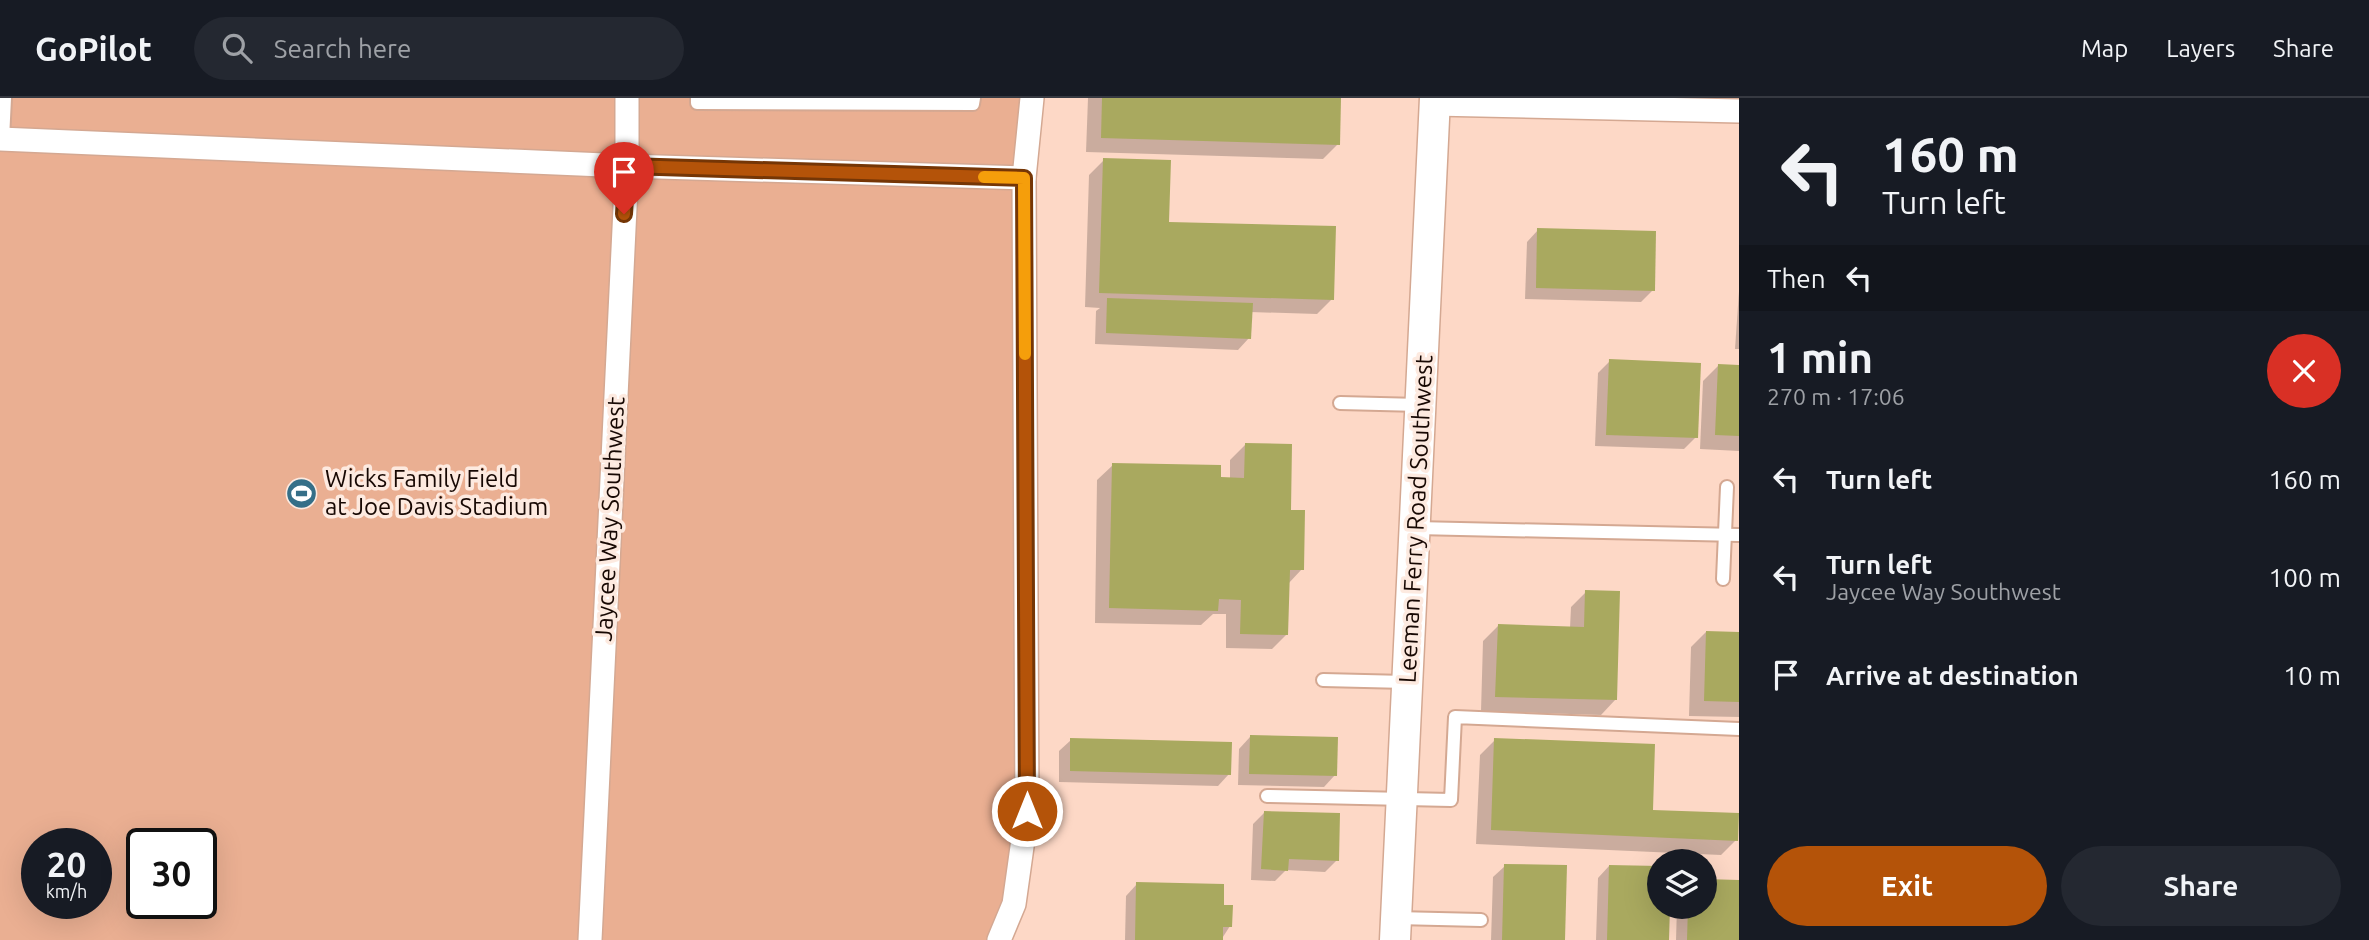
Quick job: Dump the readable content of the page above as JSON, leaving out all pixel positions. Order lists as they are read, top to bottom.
{
  "streets": {
    "street": ["Jaycee Way Southwest", "Leeman Ferry Road Southwest"]
  },
  "places": {
    "sports": ["Wicks Family Field at Joe Davis Stadium"]
  },
  "page": {
    "header": "GoPilot",
    "search": "Search here",
    "nav": ["Map", "Layers", "Share"],
    "turn": ["160 m", "Turn left"],
    "then": "Then",
    "heading": ["1 min", "270 m · 17:06"],
    "list": [
      {
        "name": "Turn left",
        "value": "160 m"
      },
      {
        "name": "Turn left",
        "note": "Jaycee Way Southwest",
        "value": "100 m"
      },
      {
        "name": "Arrive at destination",
        "value": "10 m"
      }
    ],
    "speed": "20 km/h",
    "limit": "30",
    "buttons": ["Exit", "Share"]
  }
}
